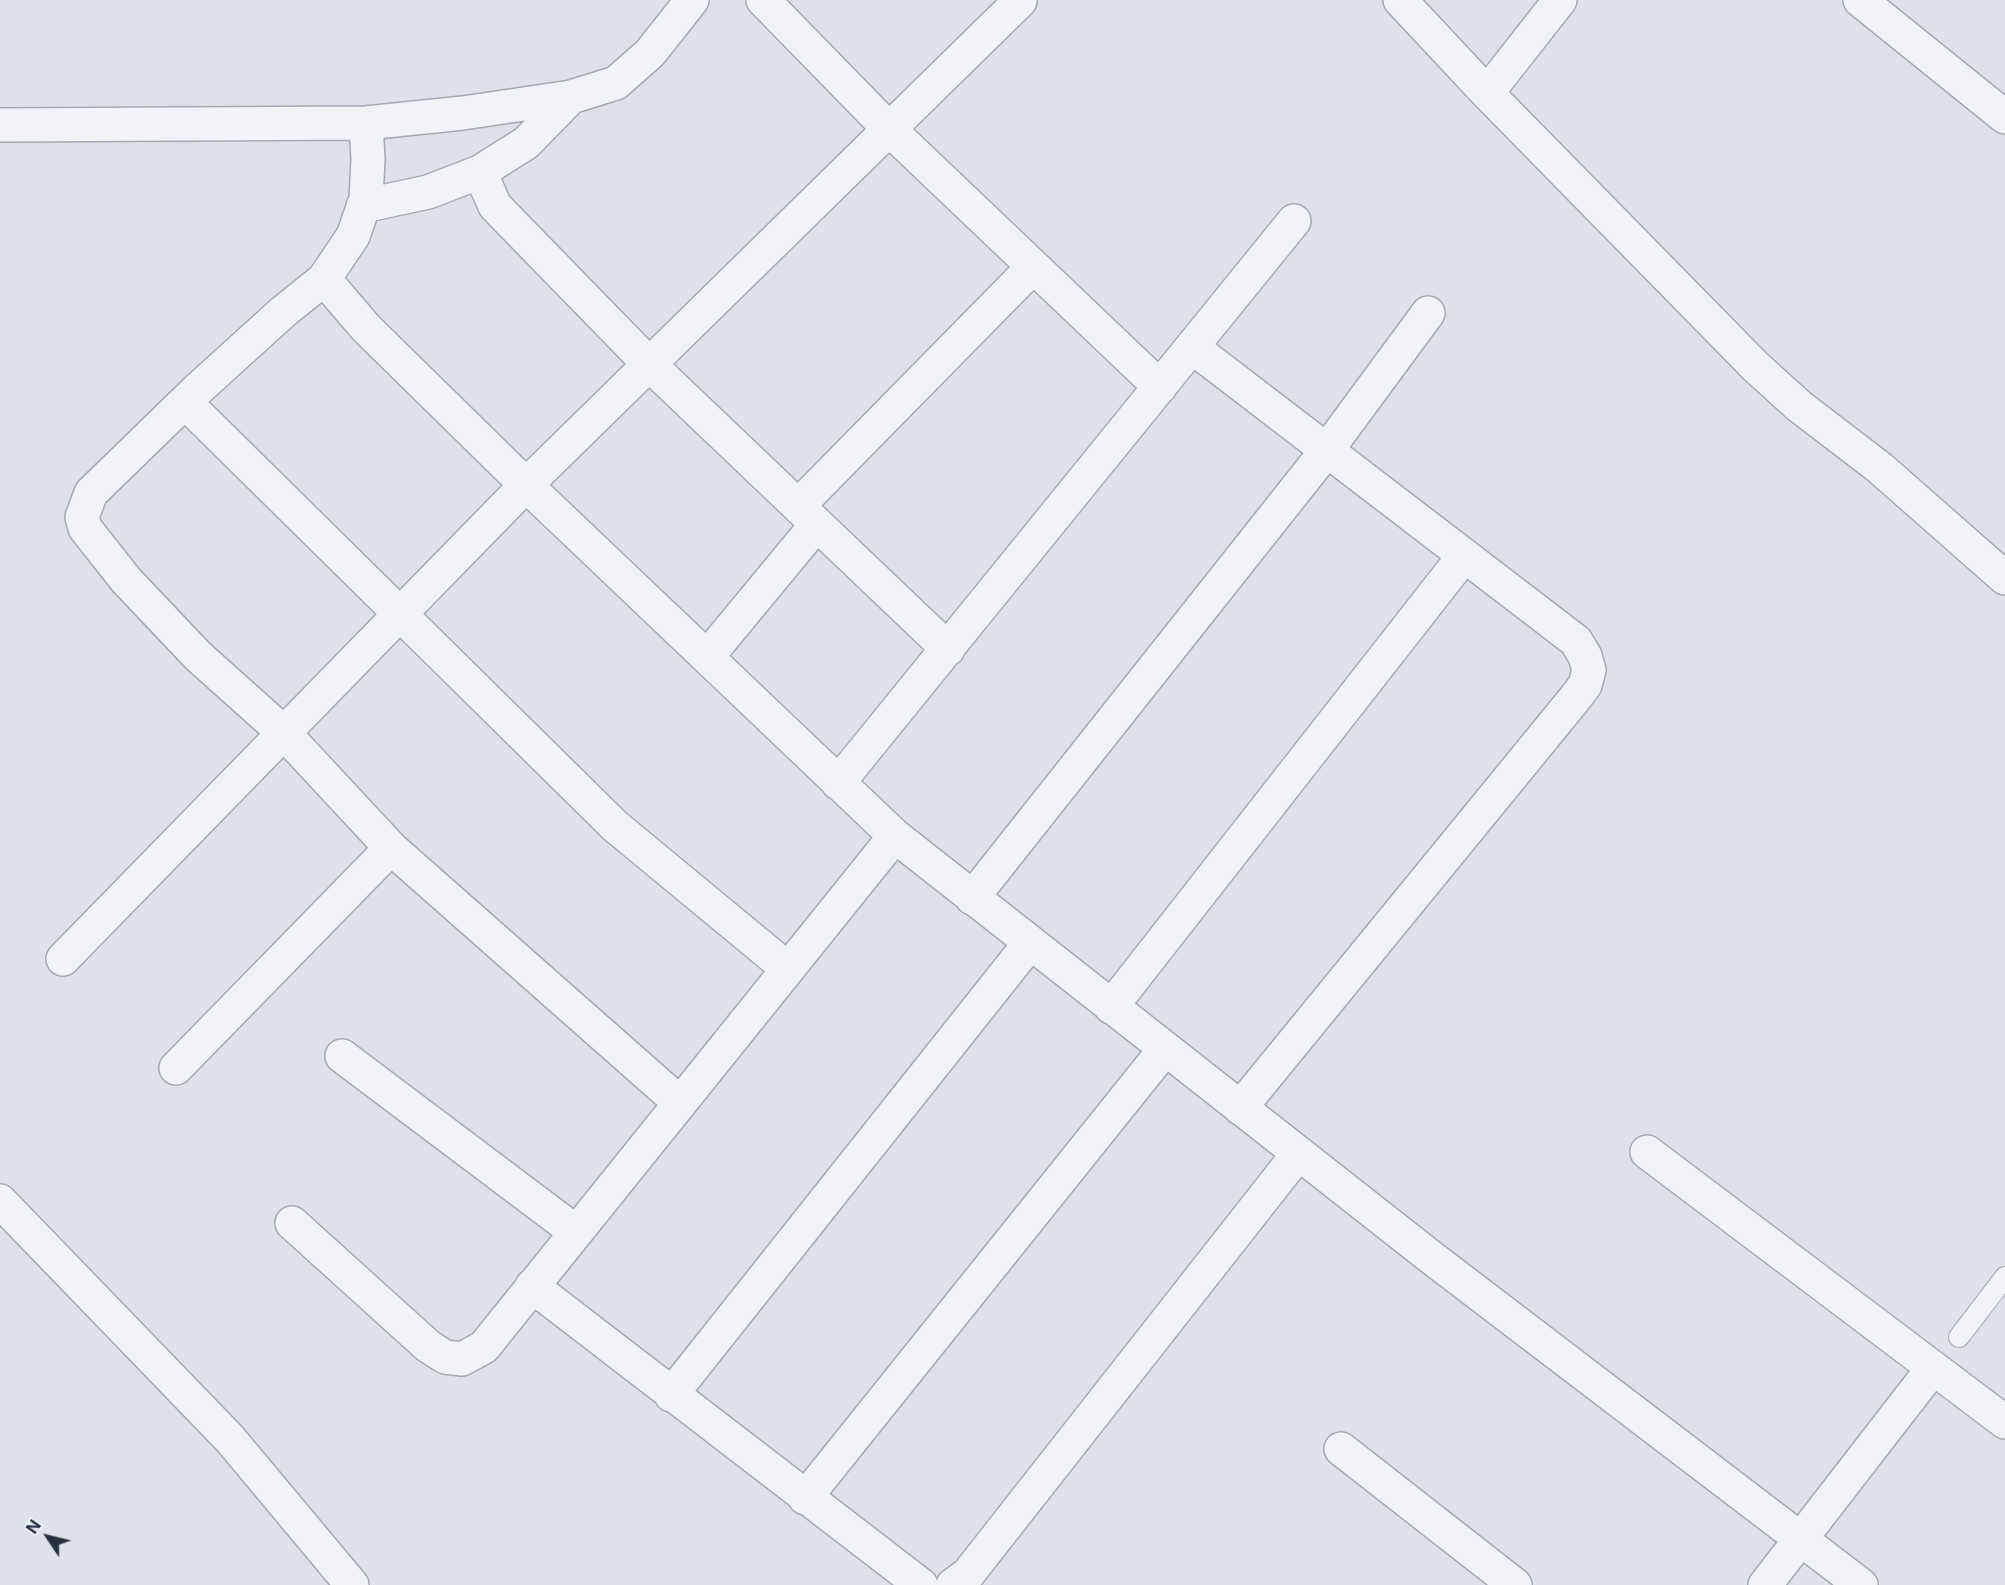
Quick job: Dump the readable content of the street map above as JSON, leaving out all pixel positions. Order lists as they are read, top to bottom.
{
  "north": "top left"
}
